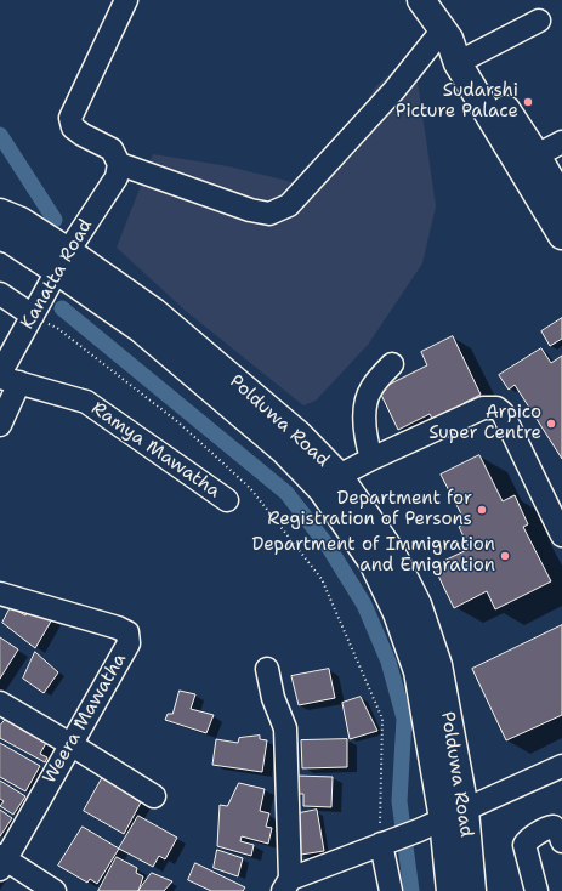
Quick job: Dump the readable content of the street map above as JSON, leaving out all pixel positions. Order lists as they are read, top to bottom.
{
  "streets": {
    "main road": ["Polduwa Road"],
    "street": ["Kanatta Road", "Ramya Mawatha", "Weera Mawatha"]
  },
  "crossings": [
    ["Kanatta Road", "Polduwa Road"],
    ["Kanatta Road", "Ramya Mawatha"]
  ],
  "places": [
    "Sudarshi Picture Palace",
    "Arpico Super Centre",
    "Department for Registration of Persons",
    "Department of Immigration and Emigration"
  ]
}
